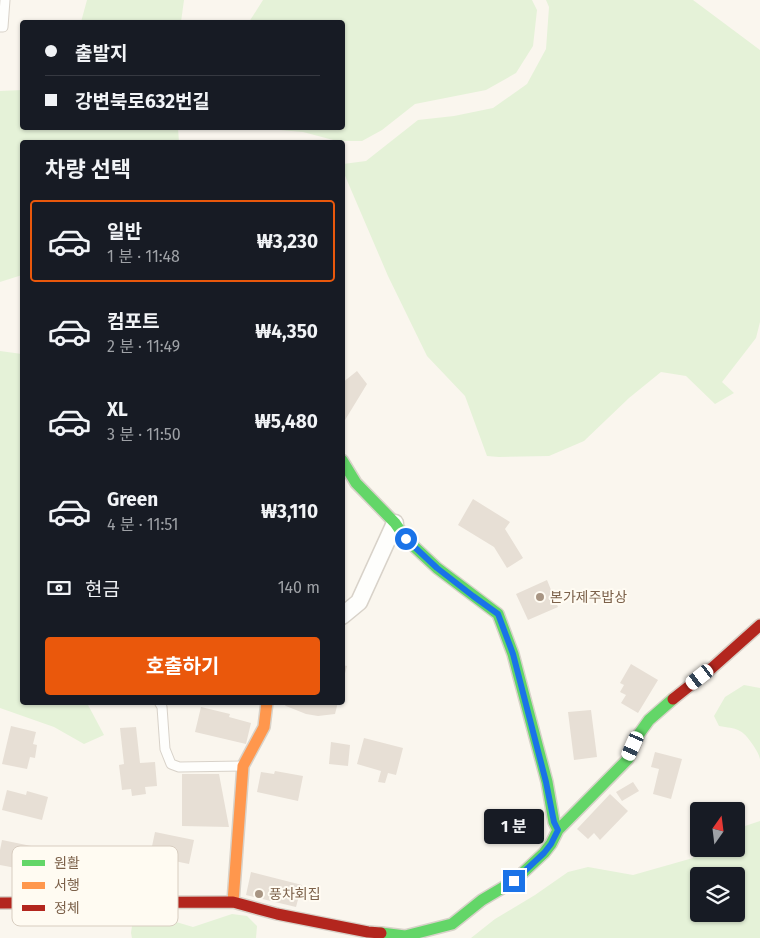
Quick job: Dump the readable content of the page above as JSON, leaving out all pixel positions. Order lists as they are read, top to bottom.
{
  "places": ["본가제주밥상", "풍차회집"],
  "legend": ["원활", "서행", "정체"],
  "north": "top",
  "page": {
    "banner": ["출발지", "강변북로632번길"],
    "heading": "차량 선택",
    "list": [
      {
        "name": "일반",
        "note": "1 분 · 11:48",
        "value": "₩3,230"
      },
      {
        "name": "컴포트",
        "note": "2 분 · 11:49",
        "value": "₩4,350"
      },
      {
        "name": "XL",
        "note": "3 분 · 11:50",
        "value": "₩5,480"
      },
      {
        "name": "Green",
        "note": "4 분 · 11:51",
        "value": "₩3,110"
      }
    ],
    "pay": ["현금", "140 m"],
    "buttons": "호출하기",
    "bubble": "1 분"
  }
}
